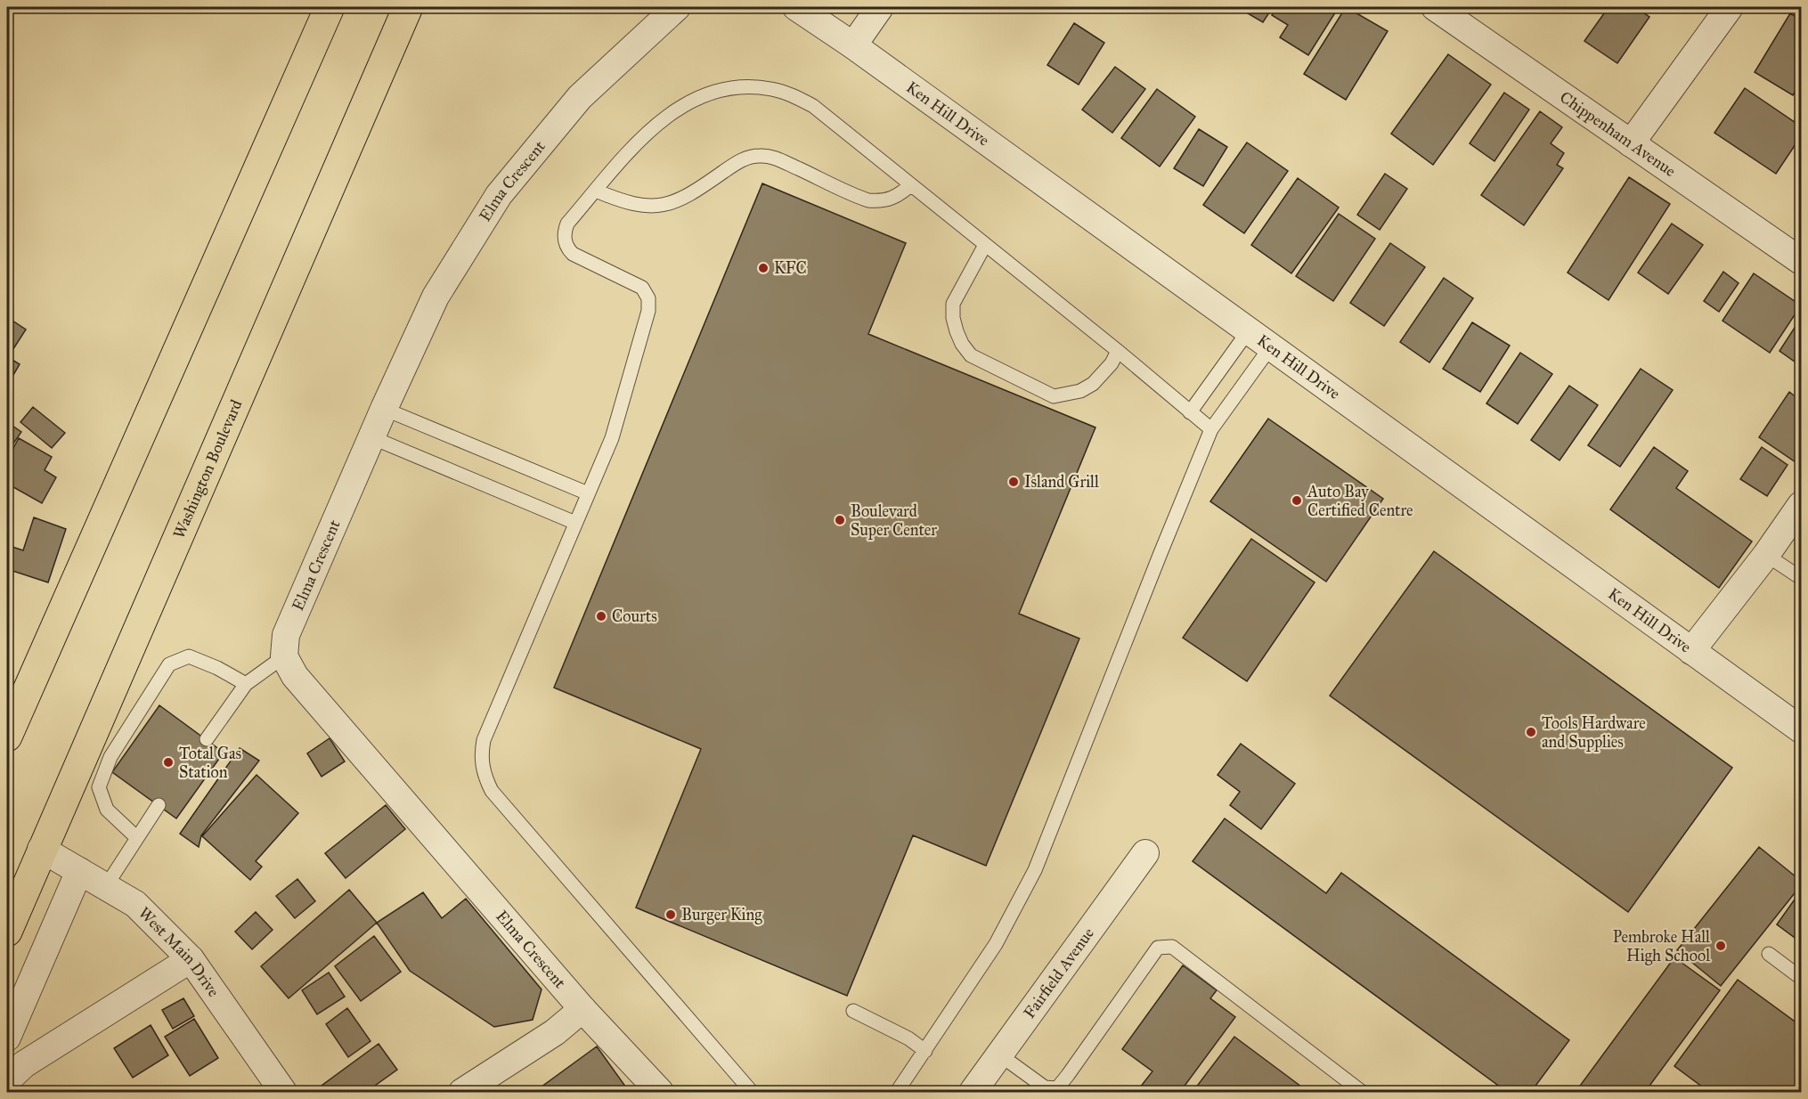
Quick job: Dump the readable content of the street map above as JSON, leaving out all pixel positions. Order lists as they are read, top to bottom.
{
  "streets": {
    "highway": ["Washington Boulevard"],
    "street": [
      "Ken Hill Drive",
      "Chippenham Avenue",
      "Elma Crescent",
      "West Main Drive",
      "Fairfield Avenue"
    ]
  },
  "crossings": [
    ["Washington Boulevard", "West Main Drive"]
  ],
  "places": [
    "KFC",
    "Island Grill",
    "Auto Bay Certified Centre",
    "Boulevard Super Center",
    "Courts",
    "Tools Hardware and Supplies",
    "Total Gas Station",
    "Burger King",
    "Pembroke Hall High School"
  ]
}
